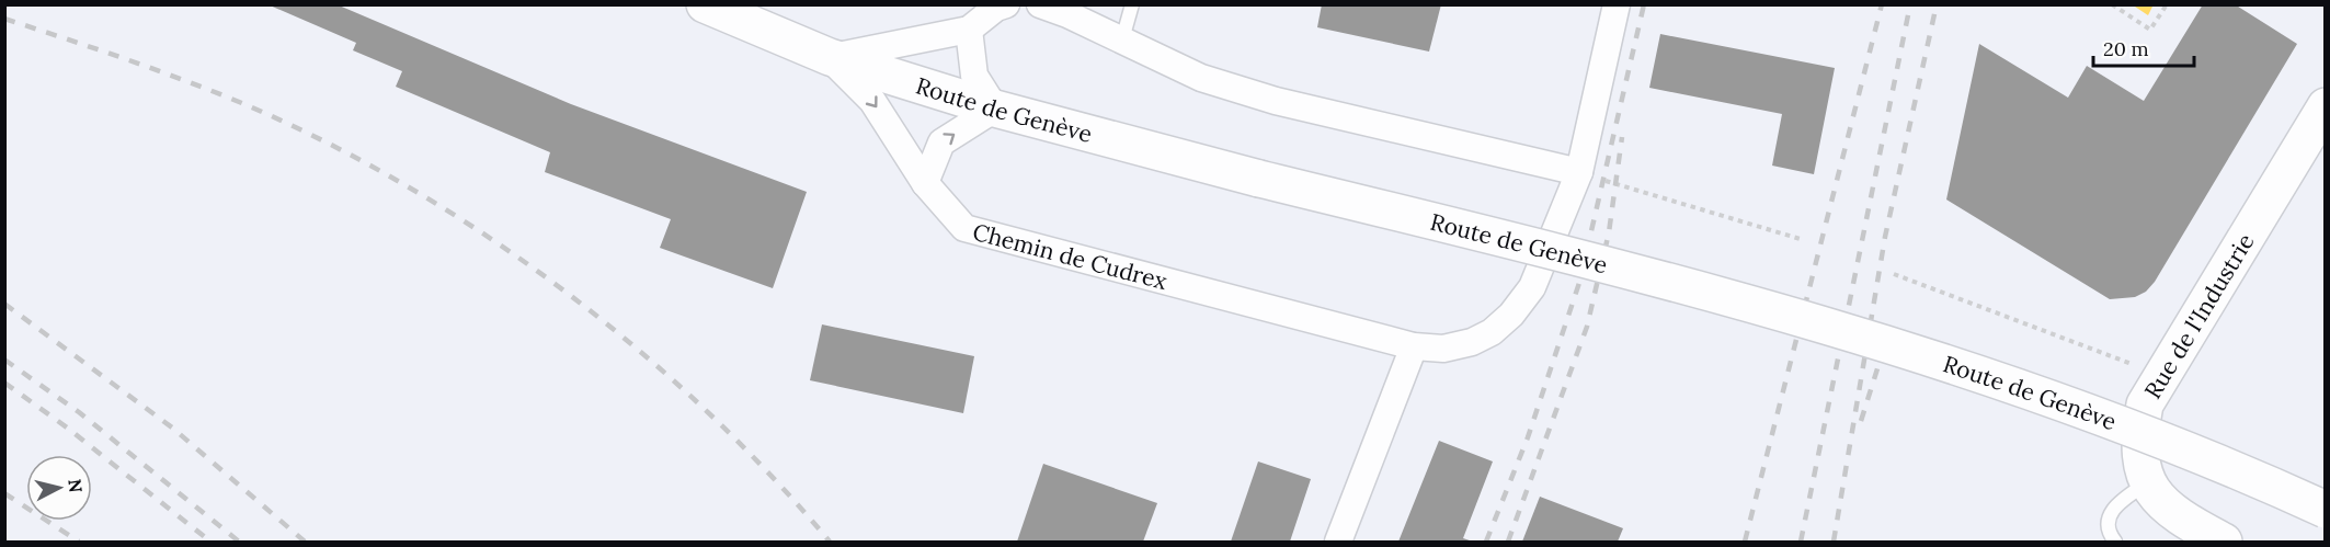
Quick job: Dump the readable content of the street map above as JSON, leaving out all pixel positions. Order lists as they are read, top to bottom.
{
  "streets": {
    "main road": ["Route de Genève", "Rue de l'Industrie"],
    "street": ["Chemin de Cudrex"]
  },
  "crossings": [
    ["Route de Genève", "Chemin de Cudrex"]
  ],
  "scale_bar": "20 m",
  "north": "right"
}
